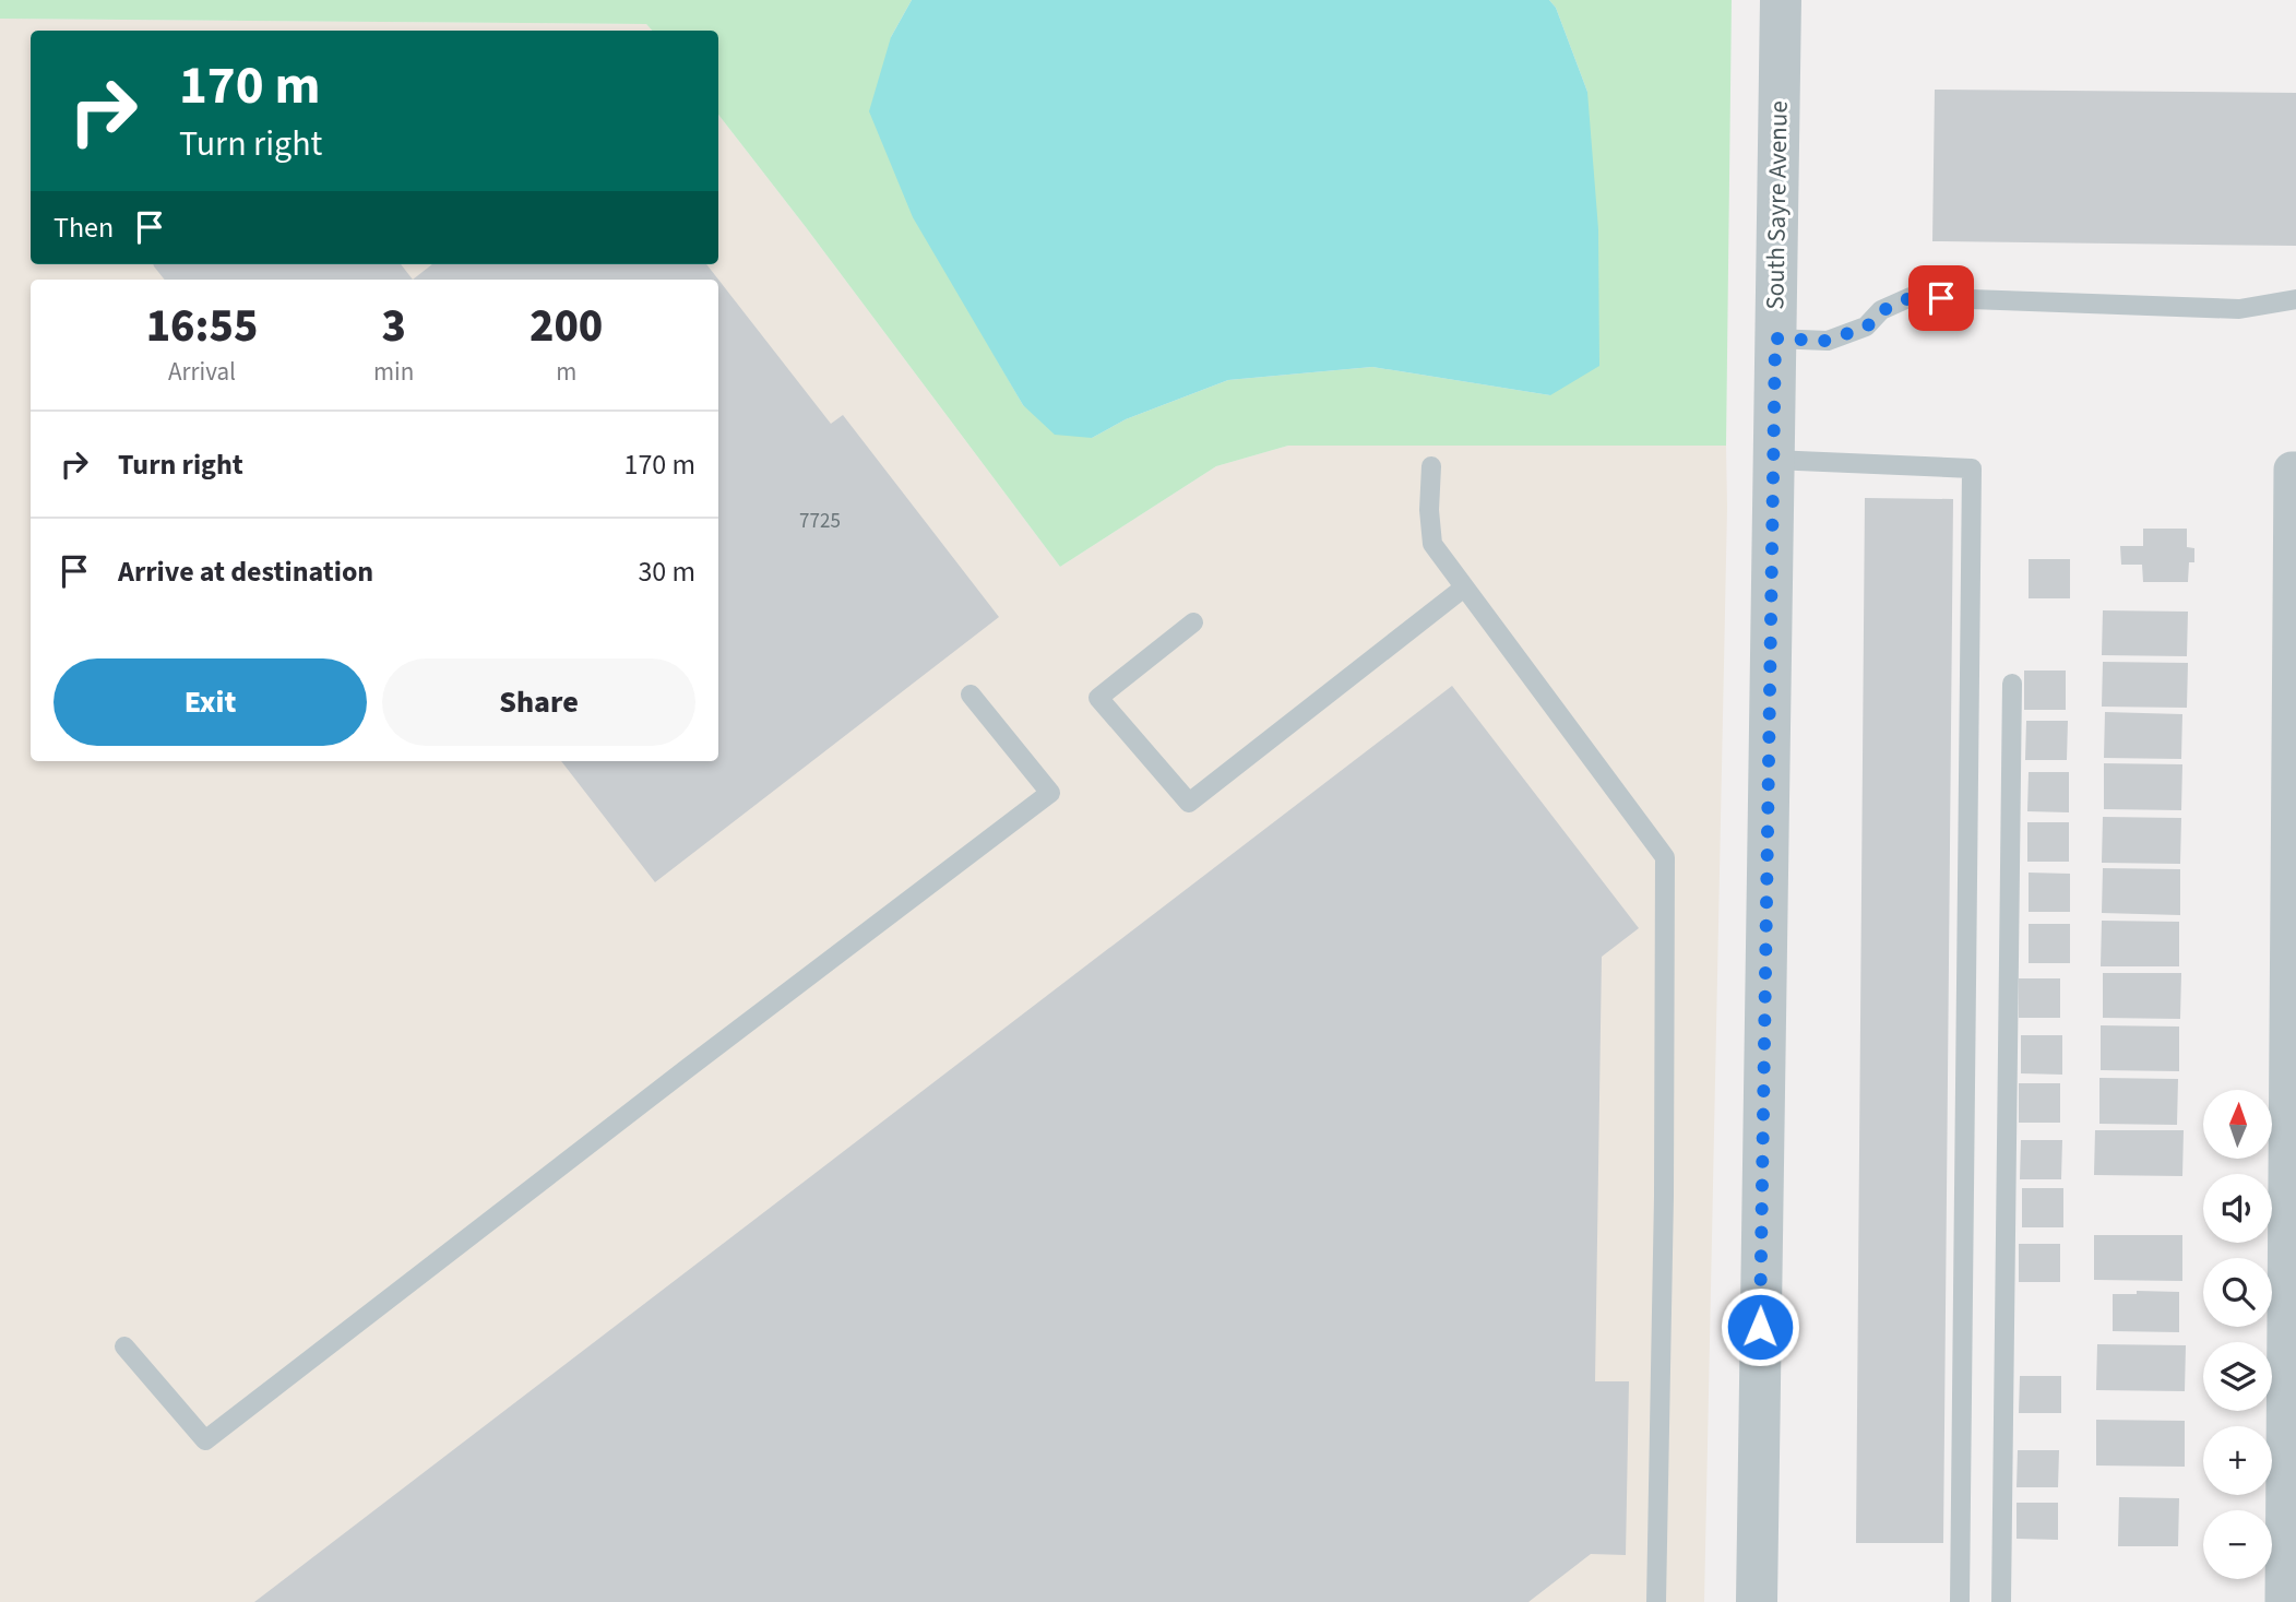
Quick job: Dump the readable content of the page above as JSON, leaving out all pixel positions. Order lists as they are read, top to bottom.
{
  "streets": {
    "street": ["South Sayre Avenue"]
  },
  "house_numbers": ["7725"],
  "north": "top",
  "page": {
    "turn": ["170 m", "Turn right"],
    "then": "Then",
    "eta": [
      "16:55",
      "Arrival",
      "3",
      "min",
      "200",
      "m"
    ],
    "list": [
      {
        "name": "Turn right",
        "value": "170 m"
      },
      {
        "name": "Arrive at destination",
        "value": "30 m"
      }
    ],
    "buttons": ["Exit", "Share"],
    "map_buttons": ["+", "−"]
  }
}
